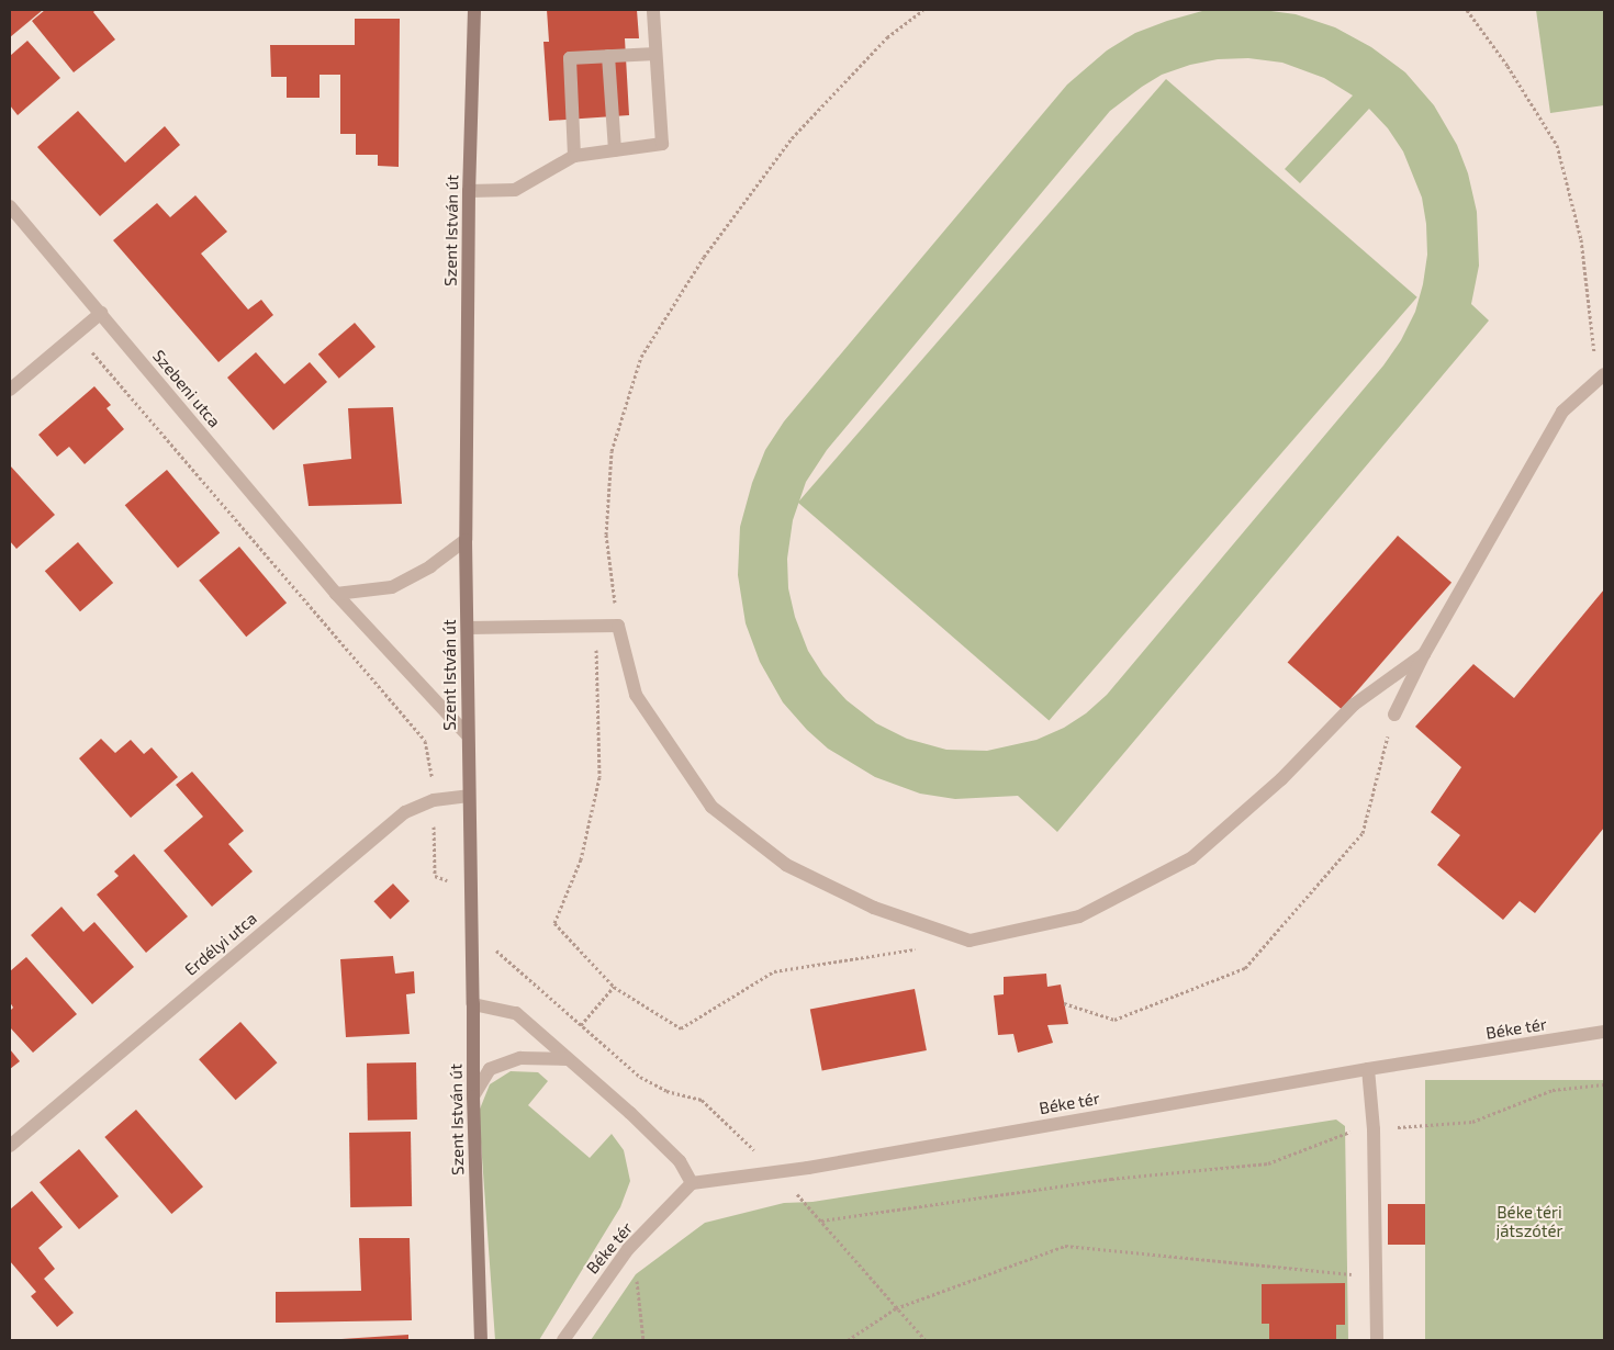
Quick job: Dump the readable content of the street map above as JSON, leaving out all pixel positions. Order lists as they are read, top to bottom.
{
  "streets": {
    "street": [
      "Szent István út",
      "Szebeni utca",
      "Erdélyi utca",
      "Béke tér"
    ]
  },
  "crossings": [
    ["Szent István út", "Szebeni utca"],
    ["Szent István út", "Erdélyi utca"]
  ],
  "parks": ["Béke téri játszótér"]
}
